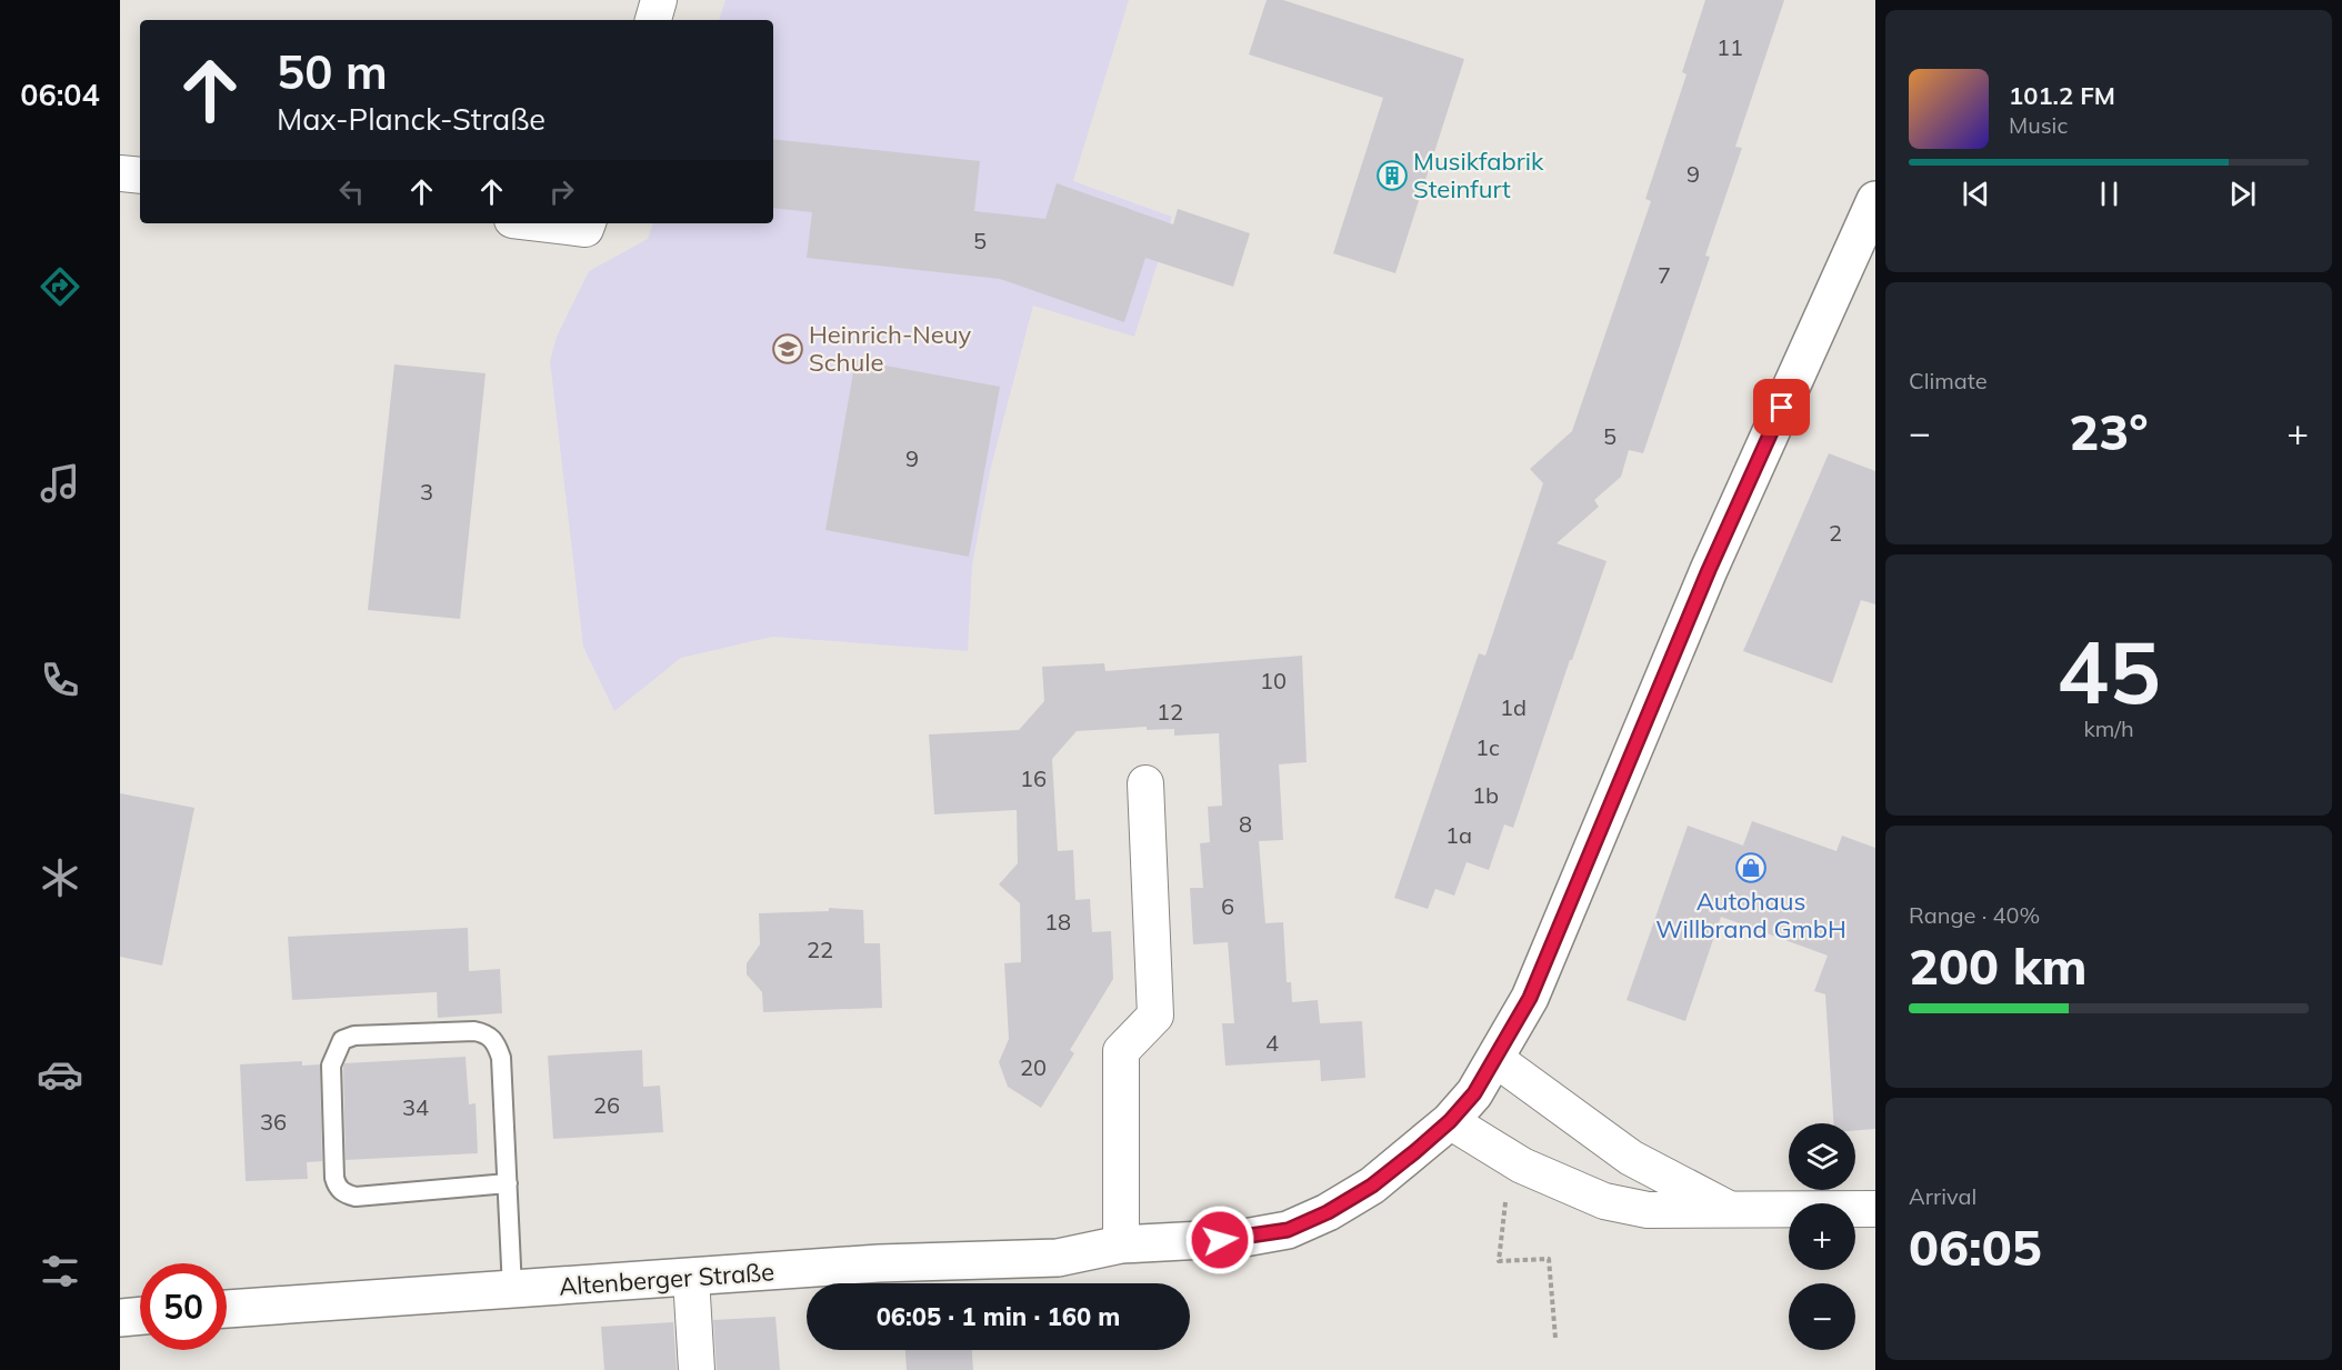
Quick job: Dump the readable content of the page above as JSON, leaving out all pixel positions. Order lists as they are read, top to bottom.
{
  "streets": {
    "main road": ["Altenberger Straße"]
  },
  "places": {
    "building": ["Musikfabrik Steinfurt"],
    "school or university": ["Heinrich-Neuy Schule"],
    "shop": ["Autohaus Willbrand GmbH"]
  },
  "house_numbers": [
    "11",
    "9",
    "5",
    "7",
    "5",
    "9",
    "3",
    "2",
    "10",
    "1d",
    "12",
    "1c",
    "16",
    "1b",
    "8",
    "1a",
    "6",
    "18",
    "22",
    "4",
    "20",
    "26",
    "34",
    "36"
  ],
  "page": {
    "tabs": "06:04",
    "turn": ["50 m", "Max-Planck-Straße"],
    "song": ["101.2 FM", "Music"],
    "tile": [
      "Climate",
      ["45", "km/h"],
      ["Range · 40%", "200 km"],
      ["Arrival", "06:05"]
    ],
    "heat": ["−", "23°", "+"],
    "map_buttons": ["+", "−"],
    "limit": "50",
    "trip": "06:05 · 1 min · 160 m"
  }
}
